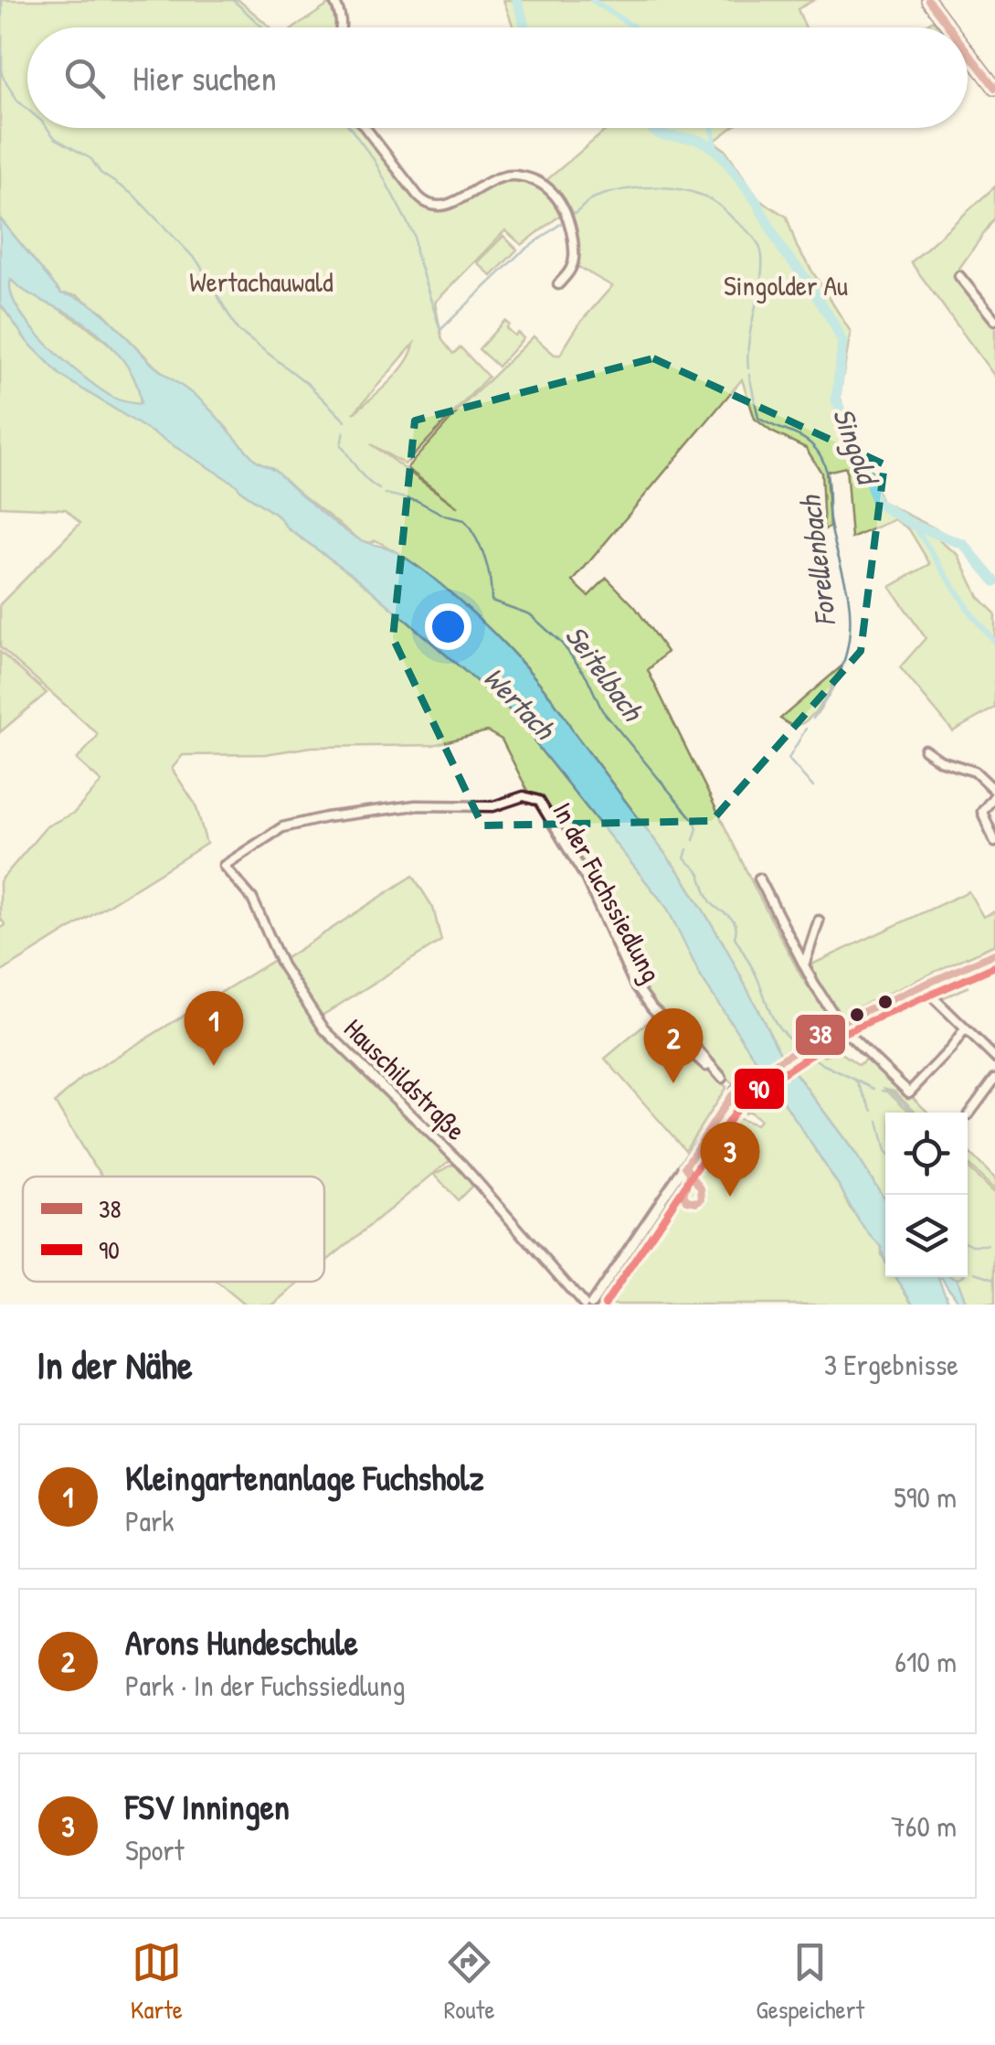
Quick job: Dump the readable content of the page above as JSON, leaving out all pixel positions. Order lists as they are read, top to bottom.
{
  "streets": {
    "street": ["In der Fuchssiedlung", "Hauschildstraße"]
  },
  "crossings": [
    ["In der Fuchssiedlung", "Hauschildstraße"]
  ],
  "water": [
    "Singold",
    "Forellenbach",
    "Seitelbach",
    "Wertach"
  ],
  "parks": ["Wertachauwald", "Singolder Au"],
  "lines": ["transit line 38", "transit line 90"],
  "legend": ["38", "90"],
  "page": {
    "search": "Hier suchen",
    "pins": ["1", "2", "3"],
    "heading": ["In der Nähe", "3 Ergebnisse"],
    "list": [
      {
        "mark": "1",
        "name": "Kleingartenanlage Fuchsholz",
        "note": "Park",
        "value": "590 m"
      },
      {
        "mark": "2",
        "name": "Arons Hundeschule",
        "note": "Park · In der Fuchssiedlung",
        "value": "610 m"
      },
      {
        "mark": "3",
        "name": "FSV Inningen",
        "note": "Sport",
        "value": "760 m"
      }
    ],
    "nav": ["Karte", "Route", "Gespeichert"]
  }
}
